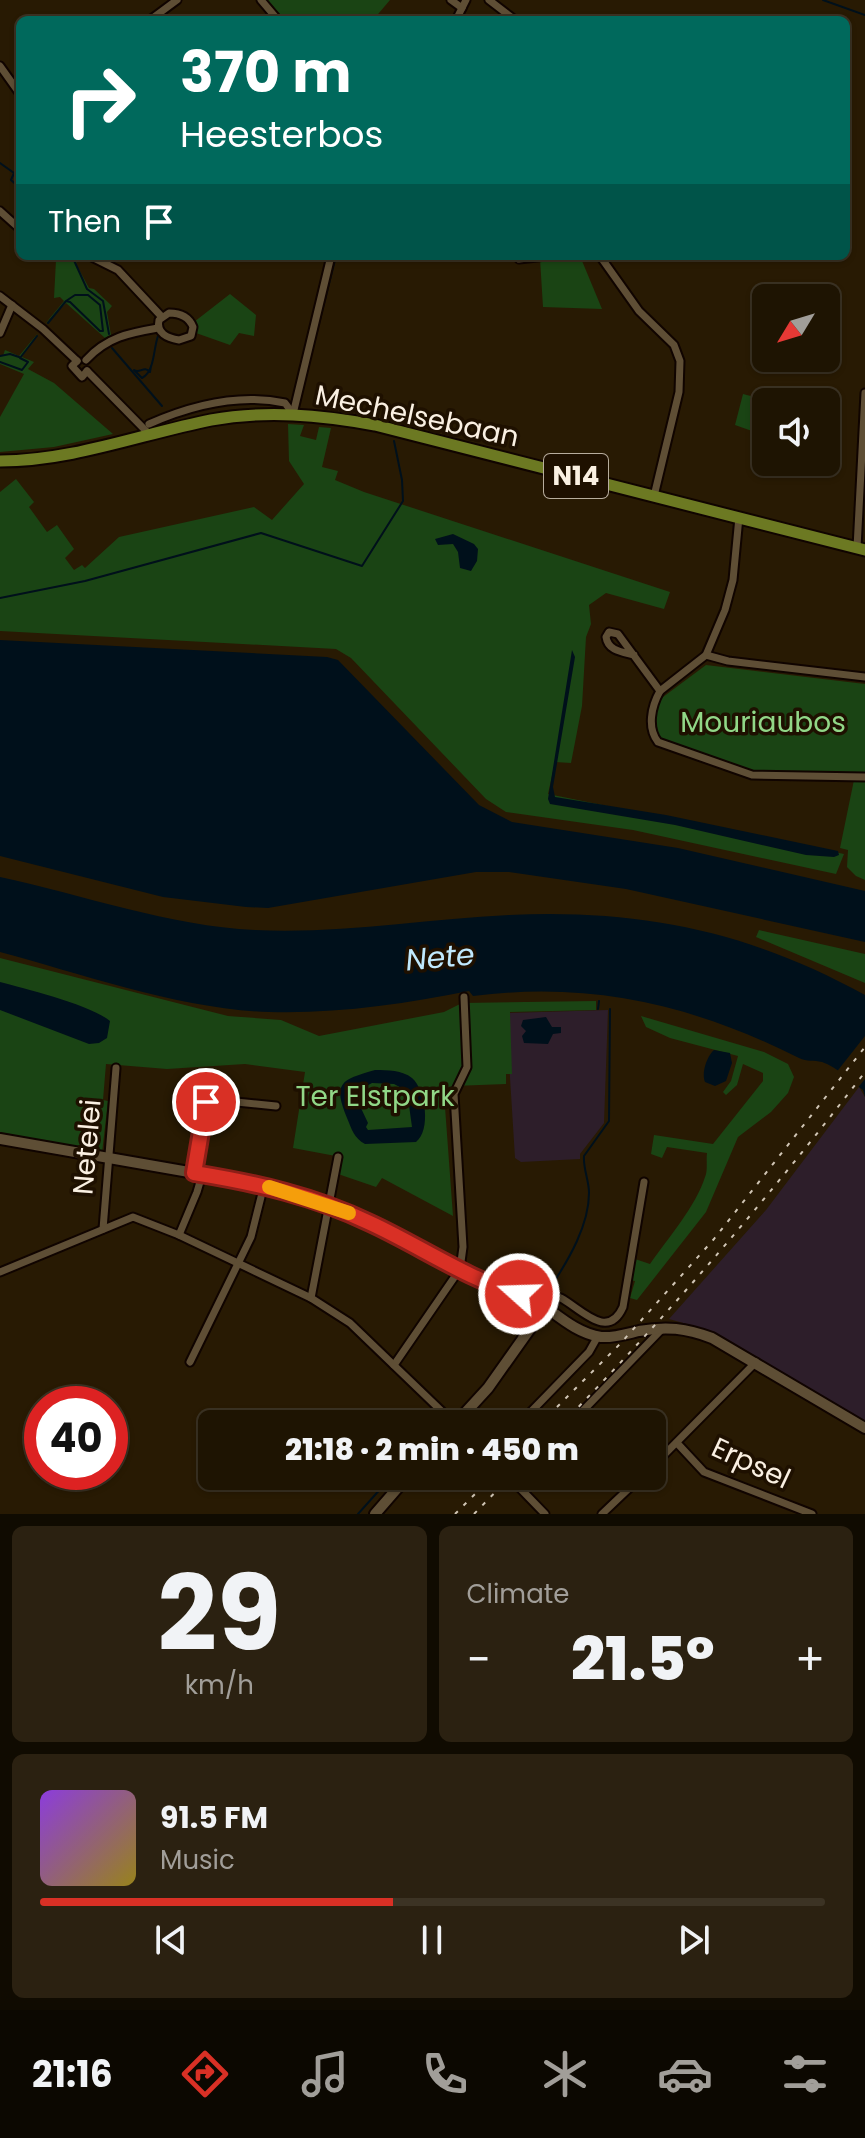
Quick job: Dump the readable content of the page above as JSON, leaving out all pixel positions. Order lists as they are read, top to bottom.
{
  "streets": {
    "main road": ["Mechelsebaan", "N14"],
    "street": ["Netelei", "Erpsel"]
  },
  "water": ["Nete"],
  "parks": ["Mouriaubos", "Ter Elstpark"],
  "north": "bottom left",
  "page": {
    "turn": ["370 m", "Heesterbos"],
    "then": "Then",
    "limit": "40",
    "trip": "21:18 · 2 min · 450 m",
    "tile": [
      ["29", "km/h"],
      "Climate"
    ],
    "heat": ["−", "21.5°", "+"],
    "song": ["91.5 FM", "Music"],
    "tabs": "21:16"
  }
}
